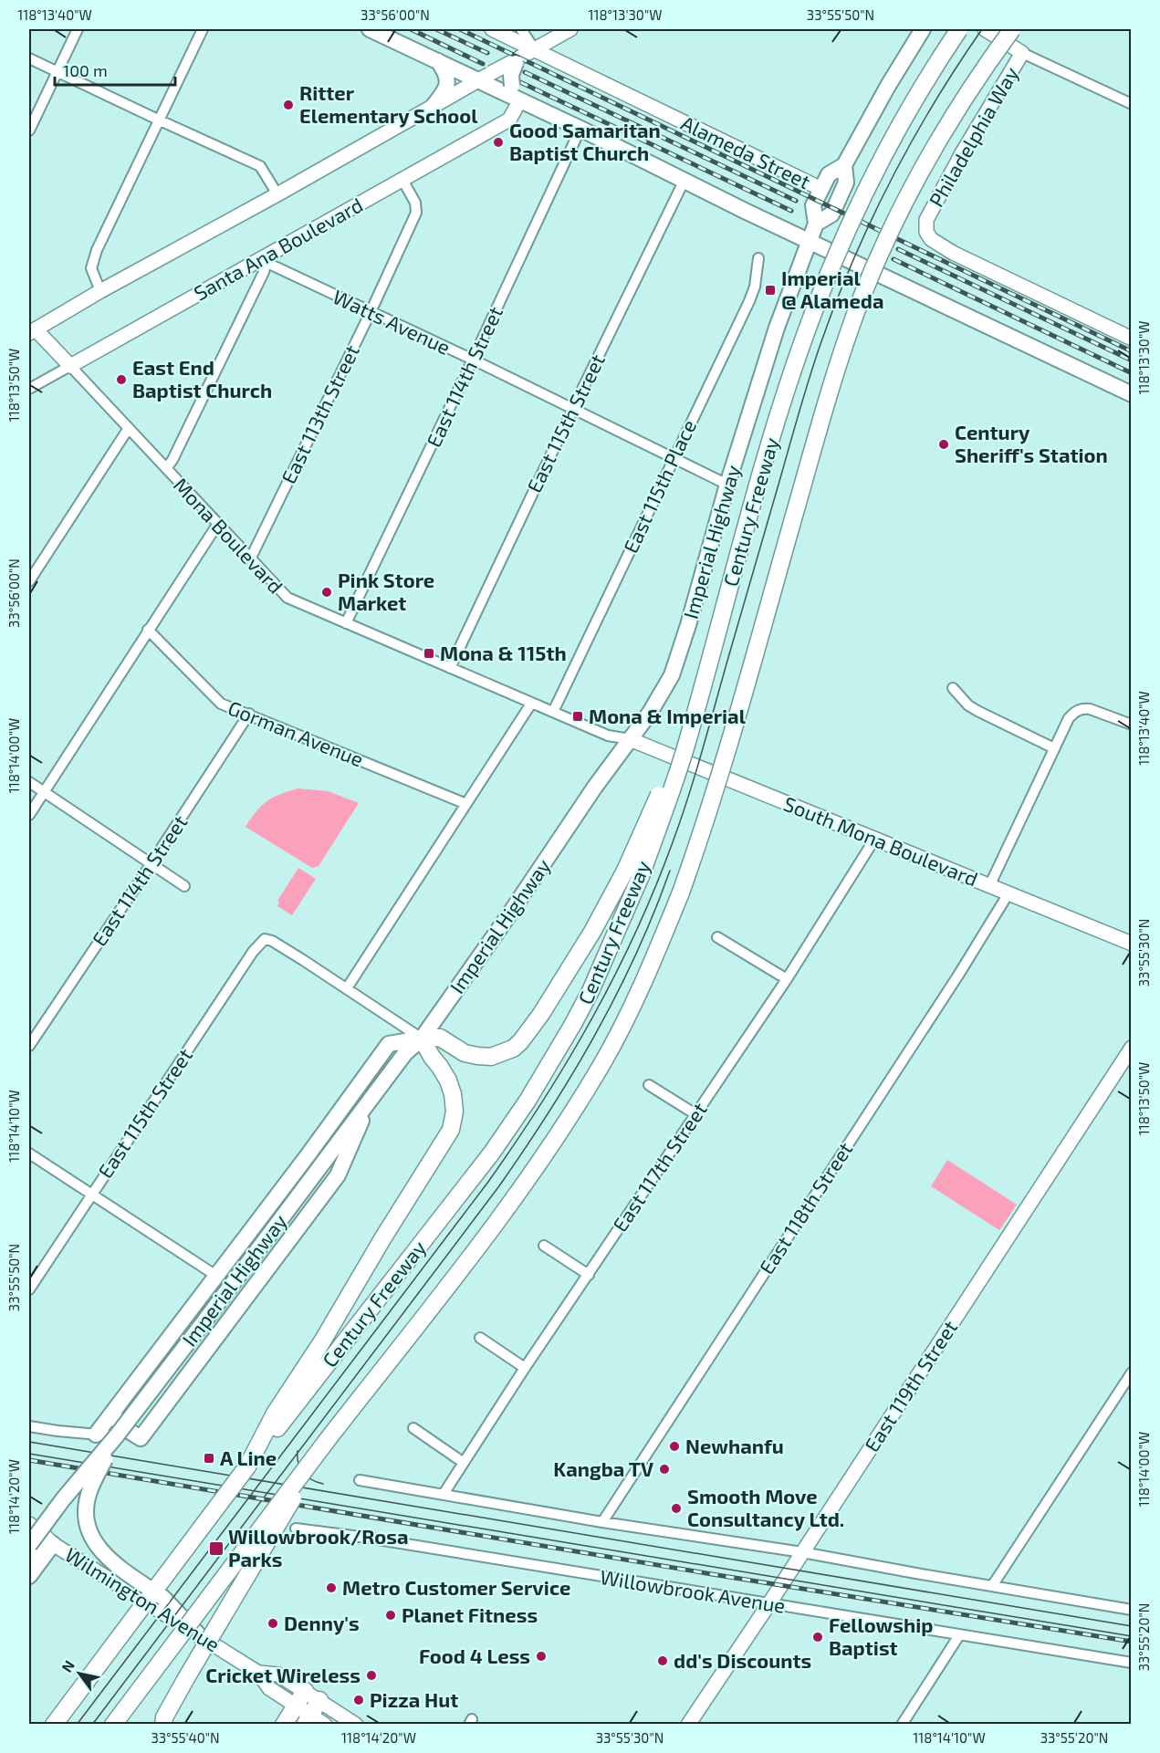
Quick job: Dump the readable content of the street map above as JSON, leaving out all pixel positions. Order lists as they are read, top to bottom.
{
  "streets": {
    "highway": ["Century Freeway"],
    "main road": ["Imperial Highway"],
    "street": [
      "Philadelphia Way",
      "Alameda Street",
      "Santa Ana Boulevard",
      "Watts Avenue",
      "East 114th Street",
      "East 113th Street",
      "East 115th Street",
      "East 115th Place",
      "Mona Boulevard",
      "Gorman Avenue",
      "South Mona Boulevard",
      "East 117th Street",
      "East 118th Street",
      "East 119th Street",
      "Willowbrook Avenue",
      "Wilmington Avenue"
    ]
  },
  "crossings": [
    ["Alameda Street", "Imperial Highway"],
    ["Santa Ana Boulevard", "Watts Avenue"],
    ["Santa Ana Boulevard", "East 113th Street"],
    ["Santa Ana Boulevard", "Mona Boulevard"],
    ["Watts Avenue", "East 114th Street"],
    ["Watts Avenue", "East 113th Street"],
    ["Watts Avenue", "East 115th Street"],
    ["Watts Avenue", "East 115th Place"],
    ["Watts Avenue", "Imperial Highway"],
    ["East 114th Street", "Mona Boulevard"],
    ["East 114th Street", "Gorman Avenue"],
    ["East 113th Street", "Mona Boulevard"],
    ["East 115th Street", "Mona Boulevard"],
    ["East 115th Place", "Mona Boulevard"],
    ["Mona Boulevard", "Imperial Highway"],
    ["Mona Boulevard", "South Mona Boulevard"],
    ["Imperial Highway", "South Mona Boulevard"],
    ["South Mona Boulevard", "East 117th Street"],
    ["South Mona Boulevard", "East 118th Street"],
    ["East 119th Street", "Willowbrook Avenue"]
  ],
  "places": {
    "other": [
      "Ritter Elementary School",
      "Good Samaritan Baptist Church",
      "East End Baptist Church",
      "Century Sheriff's Station",
      "Pink Store Market",
      "Newhanfu",
      "Kangba TV",
      "Smooth Move Consultancy Ltd.",
      "Metro Customer Service",
      "Planet Fitness",
      "Denny's",
      "Fellowship Baptist",
      "Food 4 Less",
      "dd's Discounts",
      "Cricket Wireless",
      "Pizza Hut"
    ],
    "transit": [
      "Imperial @ Alameda",
      "Mona & 115th",
      "Mona & Imperial",
      "A Line",
      "Willowbrook/Rosa Parks"
    ]
  },
  "scale_bar": "100 m",
  "north": "top left",
  "coordinates": [
    "118°13'40\"W",
    "33°56'00\"N",
    "118°13'30\"W",
    "33°55'50\"N",
    "118°13'50\"W",
    "118°14'00\"W",
    "33°55'30\"N",
    "118°14'10\"W",
    "118°14'20\"W",
    "33°55'20\"N",
    "33°55'40\"N"
  ]
}
